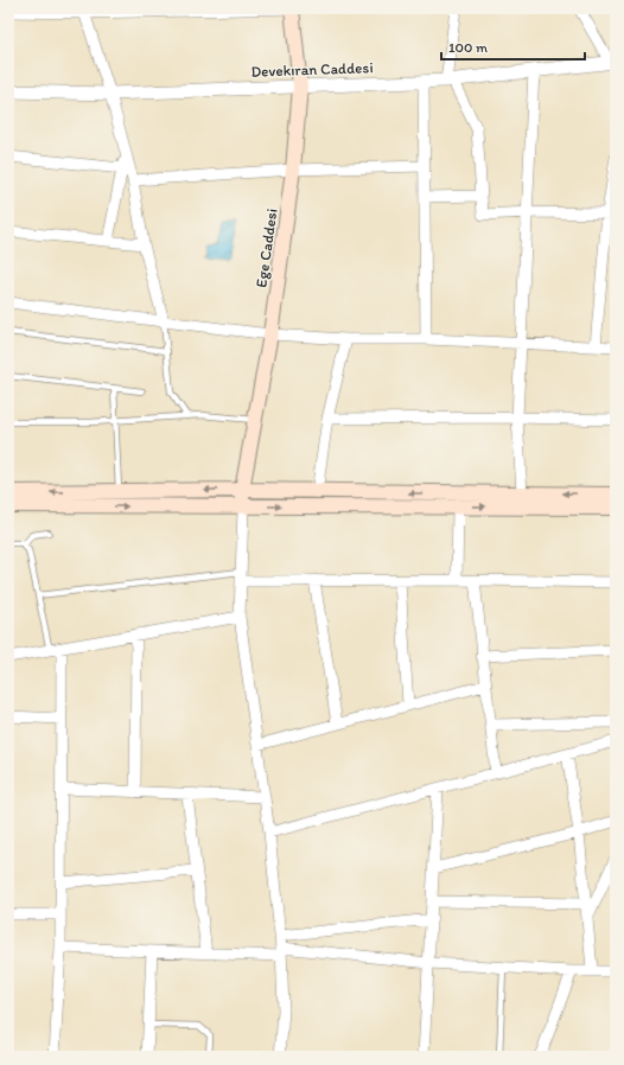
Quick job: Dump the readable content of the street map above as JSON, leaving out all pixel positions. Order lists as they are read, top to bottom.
{
  "streets": {
    "main road": ["Ege Caddesi"],
    "street": ["Devekıran Caddesi"]
  },
  "crossings": [
    ["Devekıran Caddesi", "Ege Caddesi"]
  ],
  "scale_bar": "100 m"
}
